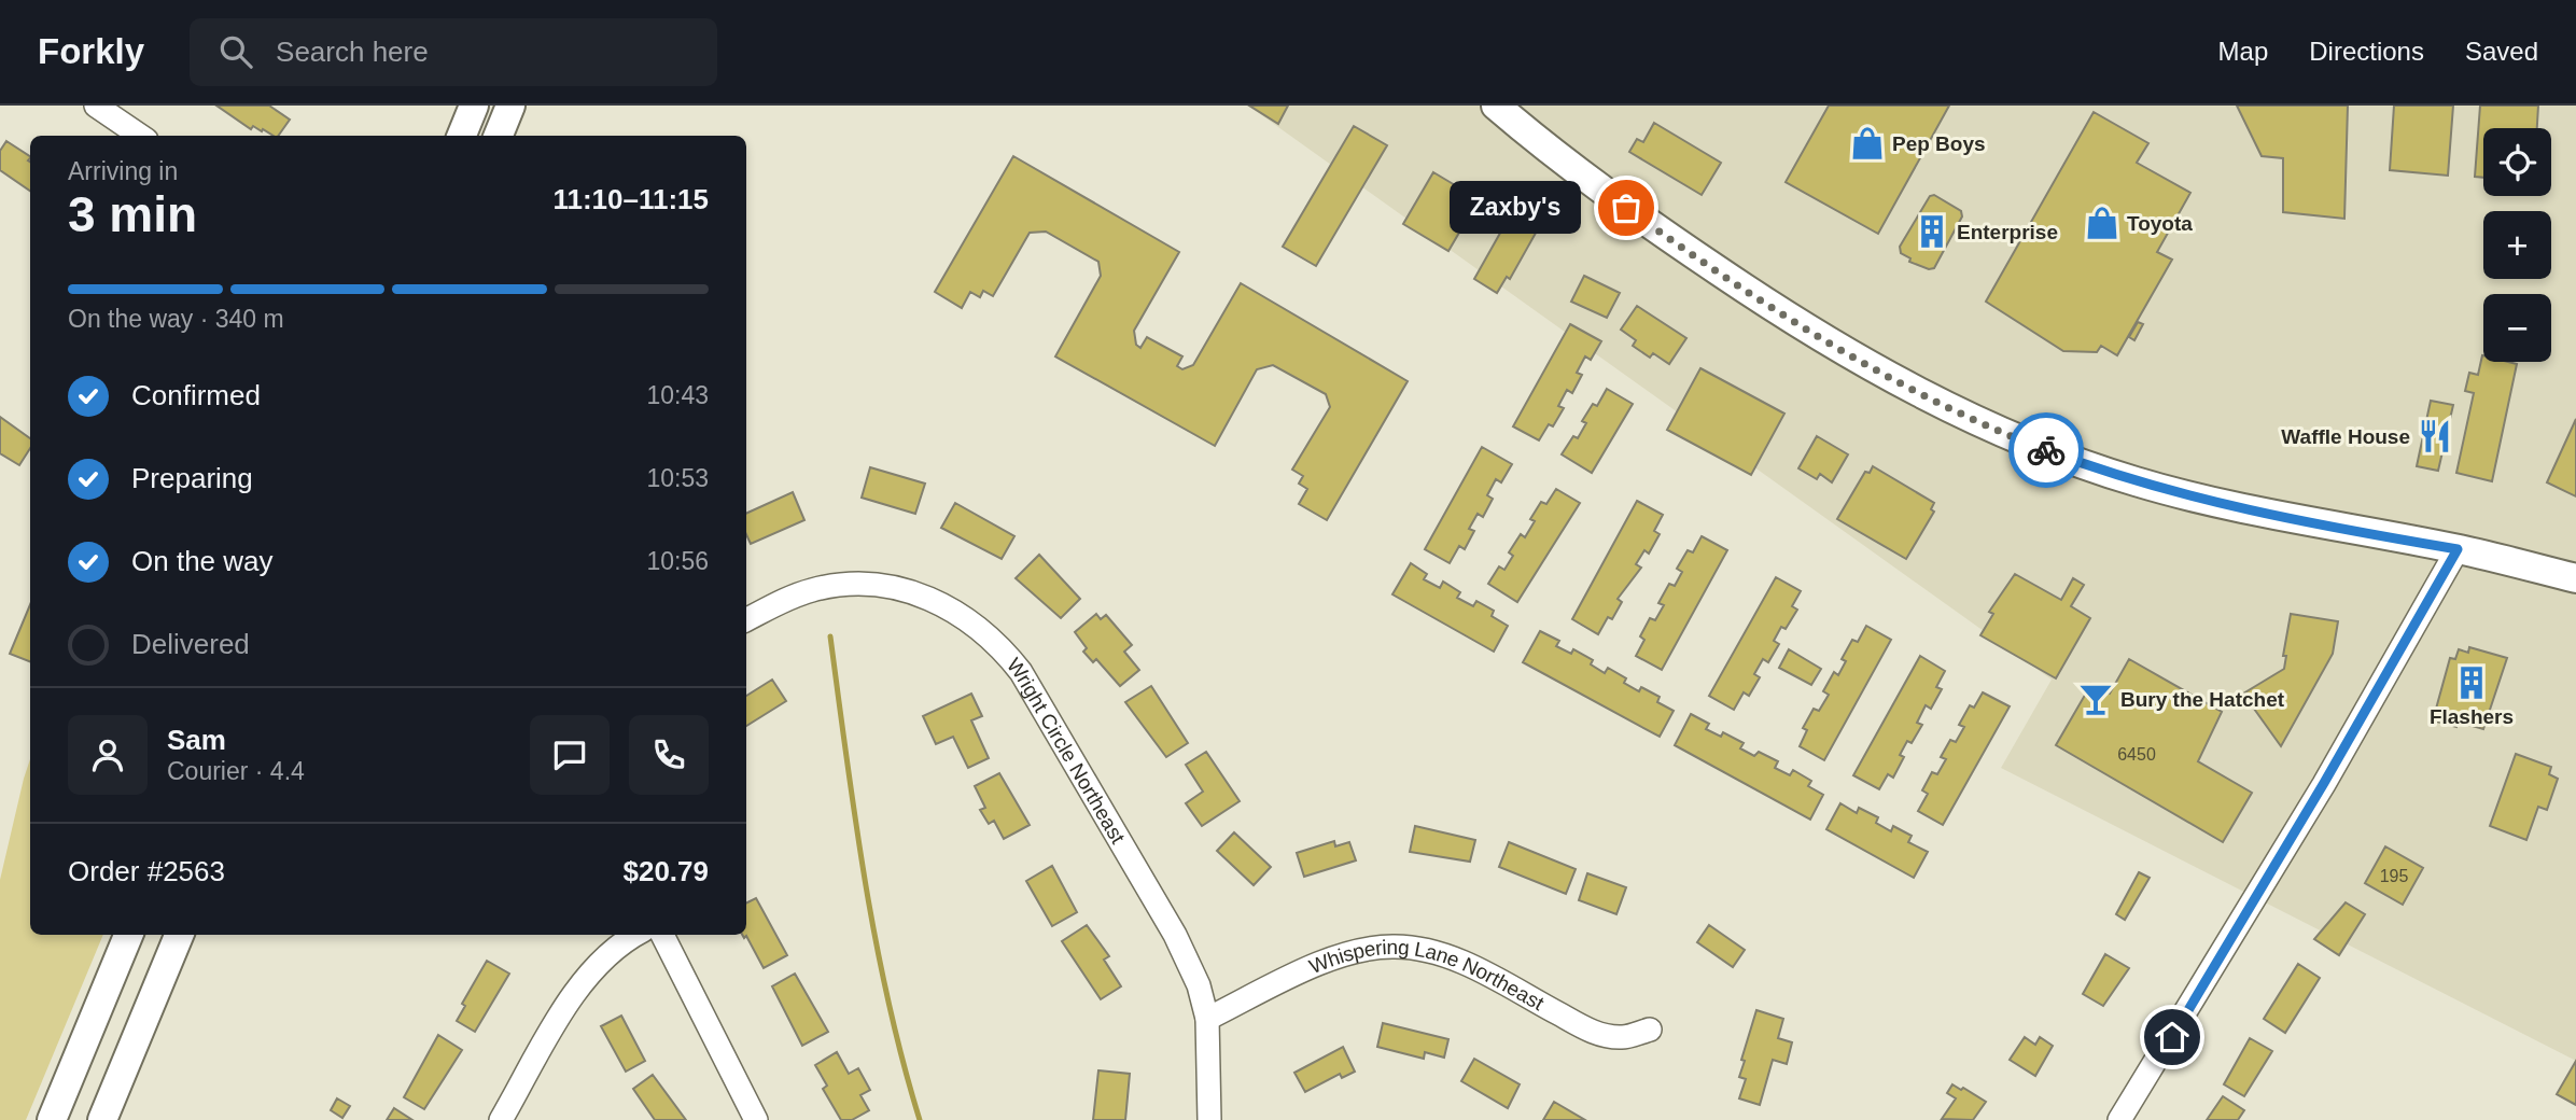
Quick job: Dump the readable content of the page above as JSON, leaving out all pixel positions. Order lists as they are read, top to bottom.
{
  "streets": {
    "street": ["Wright Circle Northeast", "Whispering Lane Northeast"]
  },
  "crossings": [
    ["Wright Circle Northeast", "Whispering Lane Northeast"]
  ],
  "places": {
    "shop": ["Pep Boys", "Toyota"],
    "other": ["Zaxby's"],
    "building": ["Enterprise", "Flashers"],
    "restaurant": ["Waffle House"],
    "bar": ["Bury the Hatchet"]
  },
  "house_numbers": ["6450", "195"],
  "page": {
    "header": "Forkly",
    "search": "Search here",
    "nav": ["Map", "Directions", "Saved"],
    "map_buttons": ["+", "−"],
    "heading": ["3 min", "Arriving in", "11:10–11:15"],
    "panel": [
      "Sam",
      "Courier · 4.4",
      "Order #2563",
      "$20.79"
    ],
    "bubble": "Zaxby's",
    "bar": "On the way · 340 m",
    "list": [
      ["Confirmed", "10:43"],
      ["Preparing", "10:53"],
      ["On the way", "10:56"],
      "Delivered"
    ]
  }
}
